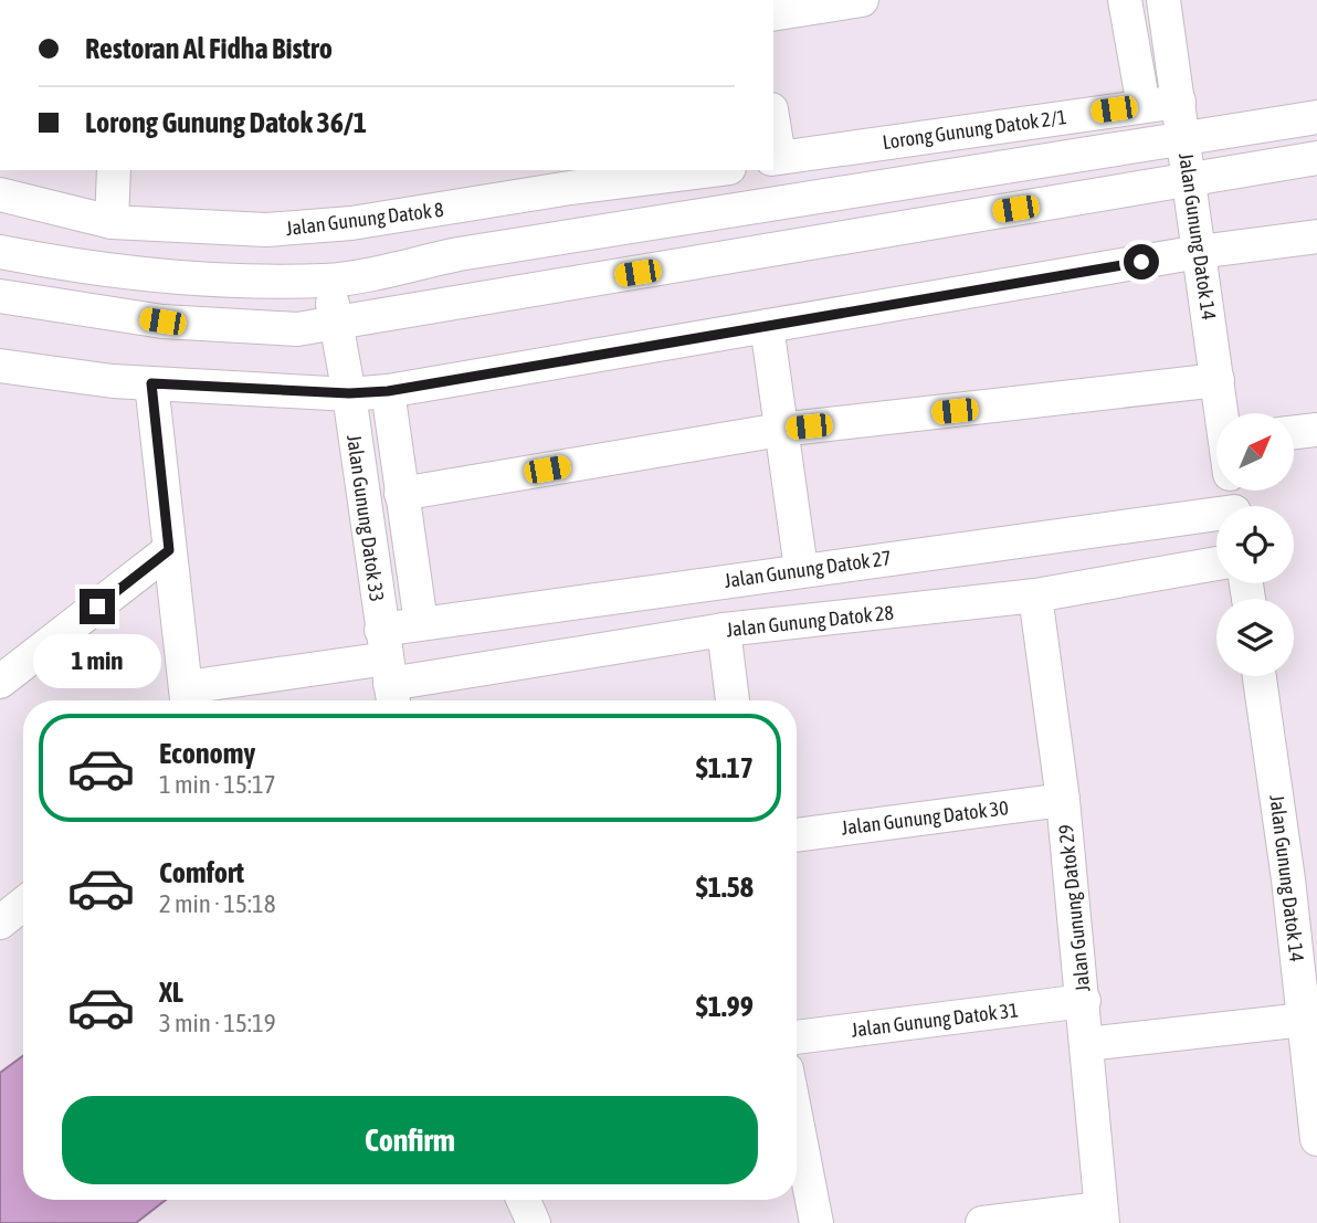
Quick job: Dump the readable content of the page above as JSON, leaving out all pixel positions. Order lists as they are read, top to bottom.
{
  "streets": {
    "street": [
      "Lorong Gunung Datok 2/1",
      "Jalan Gunung Datok 8",
      "Jalan Gunung Datok 14",
      "Jalan Gunung Datok 33",
      "Jalan Gunung Datok 27",
      "Jalan Gunung Datok 28",
      "Jalan Gunung Datok 30",
      "Jalan Gunung Datok 29",
      "Jalan Gunung Datok 31"
    ]
  },
  "crossings": [
    ["Lorong Gunung Datok 2/1", "Jalan Gunung Datok 14"],
    ["Jalan Gunung Datok 33", "Jalan Gunung Datok 27"],
    ["Jalan Gunung Datok 33", "Jalan Gunung Datok 28"],
    ["Jalan Gunung Datok 27", "Jalan Gunung Datok 28"],
    ["Jalan Gunung Datok 28", "Jalan Gunung Datok 29"],
    ["Jalan Gunung Datok 30", "Jalan Gunung Datok 29"],
    ["Jalan Gunung Datok 29", "Jalan Gunung Datok 31"]
  ],
  "north": "top right",
  "page": {
    "banner": ["Restoran Al Fidha Bistro", "Lorong Gunung Datok 36/1"],
    "bubble": "1 min",
    "list": [
      {
        "name": "Economy",
        "note": "1 min · 15:17",
        "value": "$1.17"
      },
      {
        "name": "Comfort",
        "note": "2 min · 15:18",
        "value": "$1.58"
      },
      {
        "name": "XL",
        "note": "3 min · 15:19",
        "value": "$1.99"
      }
    ],
    "buttons": "Confirm"
  }
}
